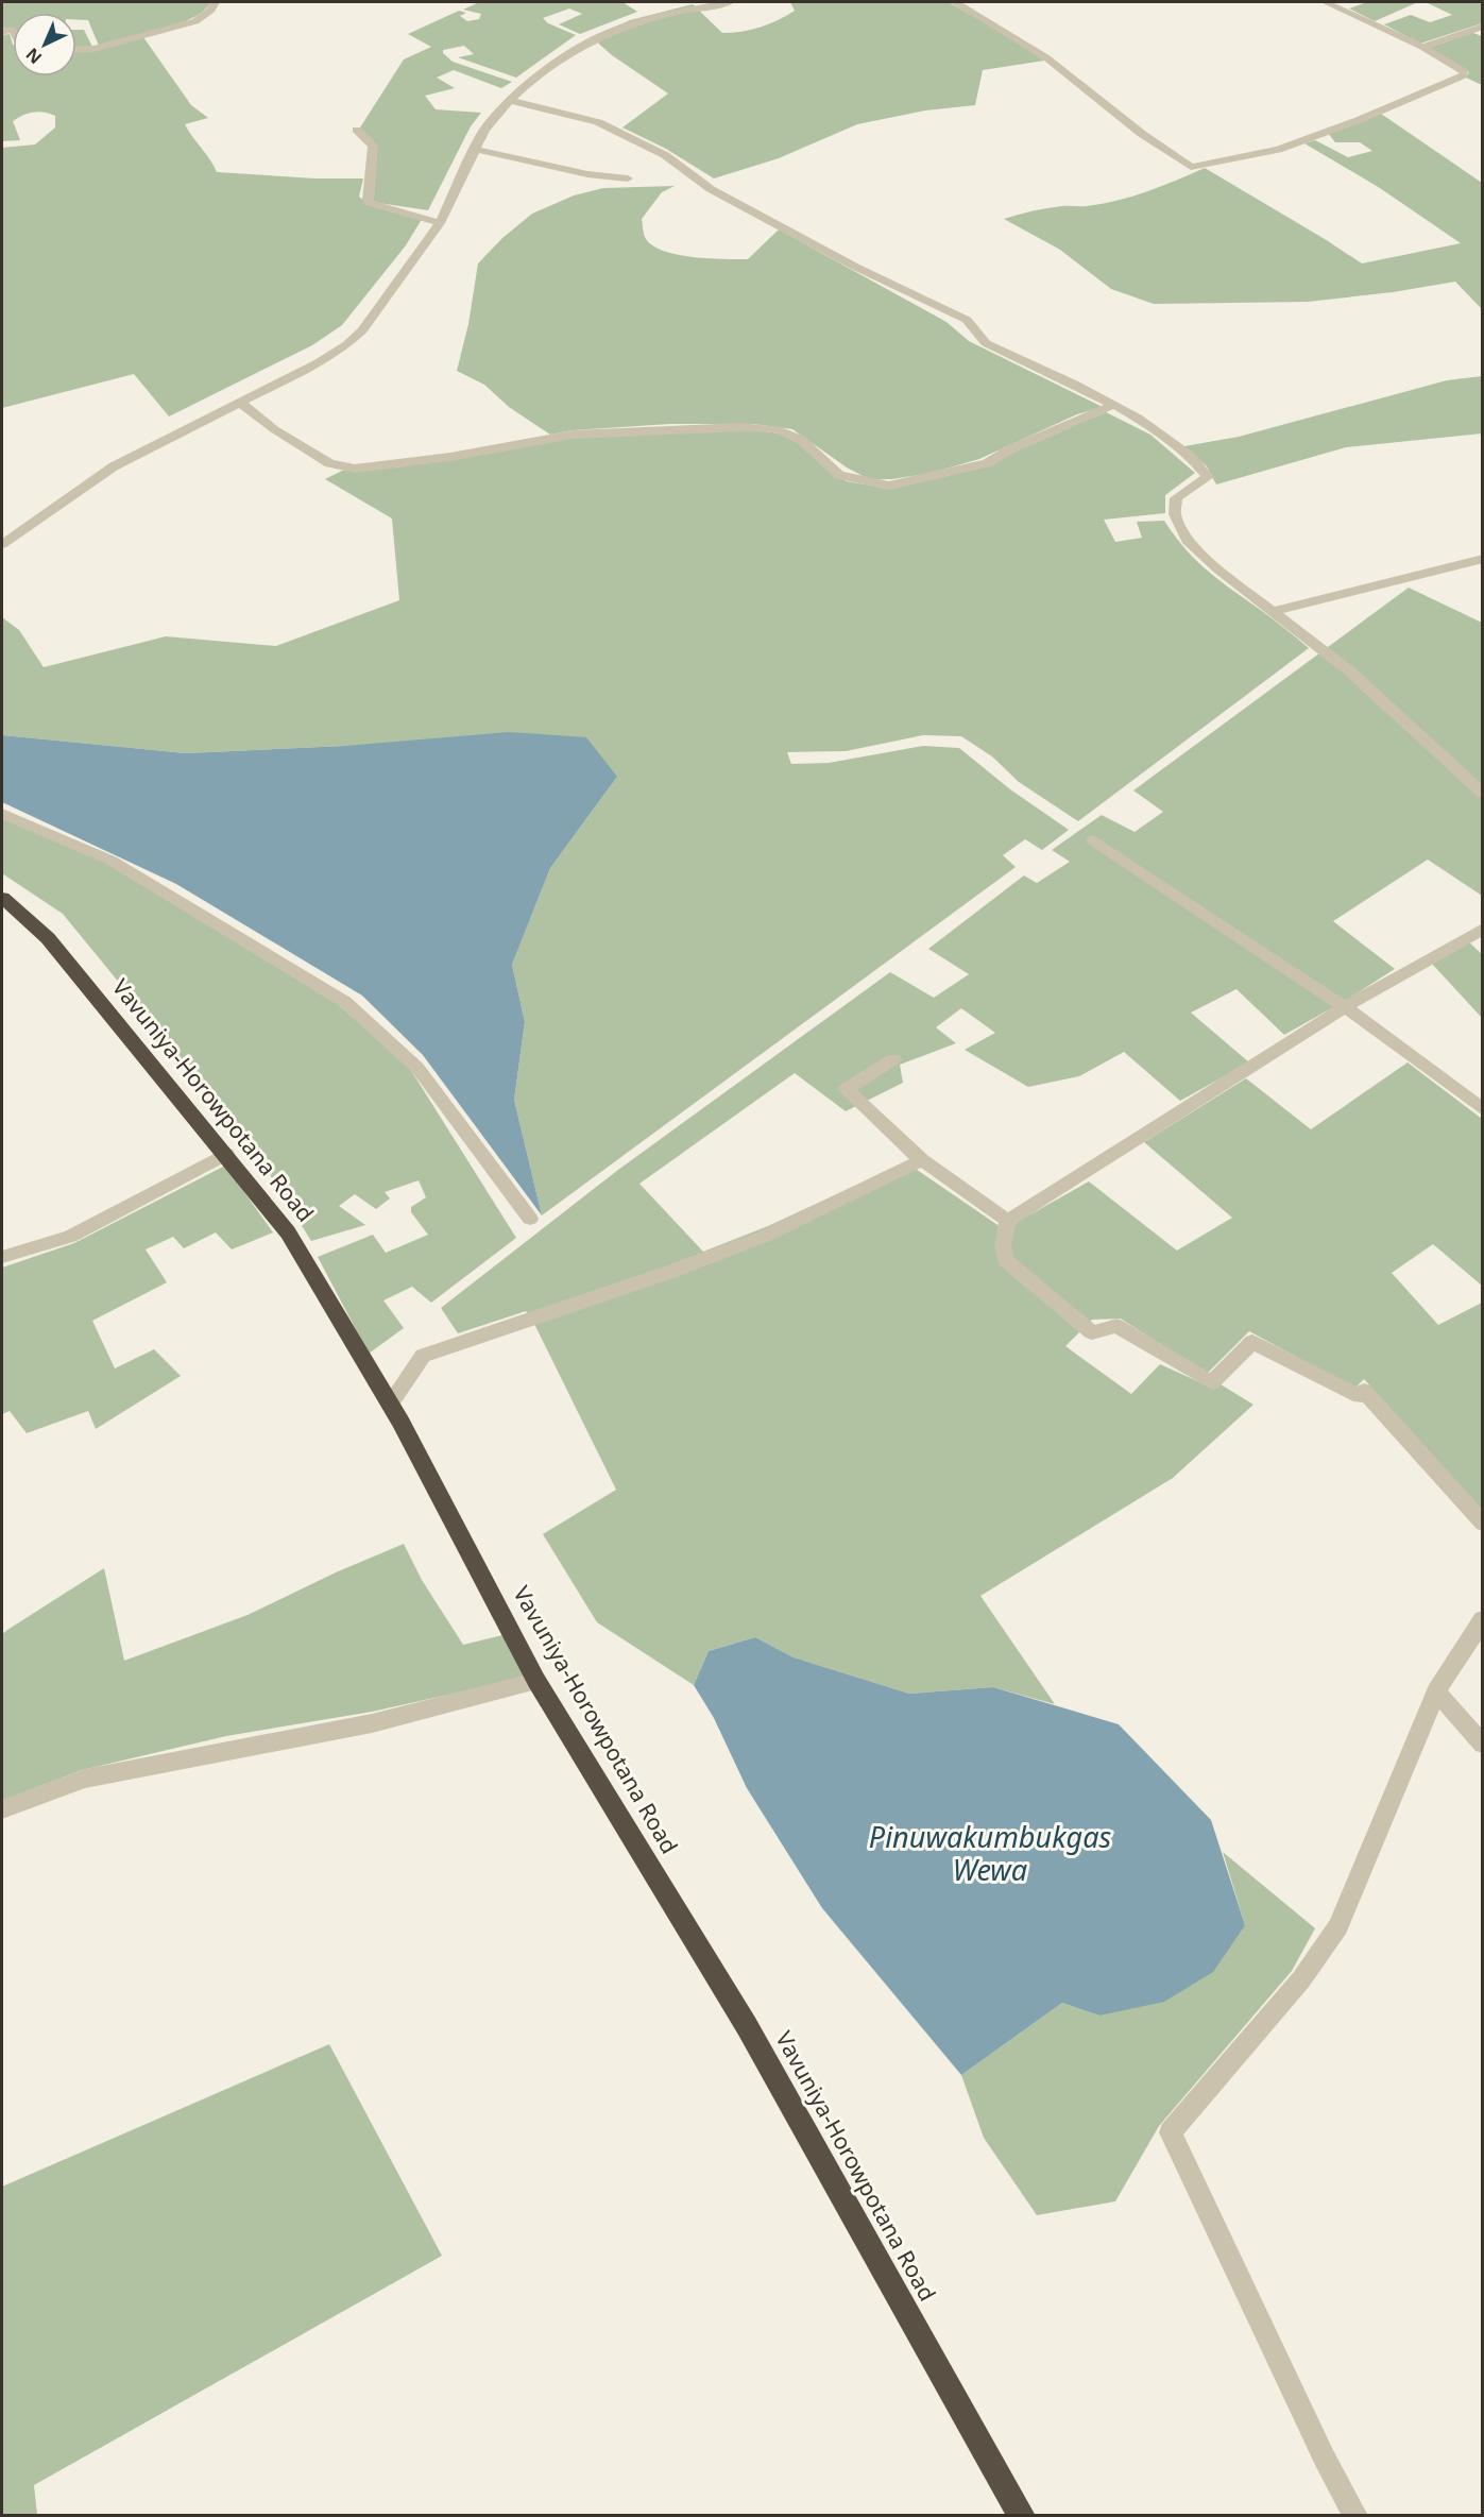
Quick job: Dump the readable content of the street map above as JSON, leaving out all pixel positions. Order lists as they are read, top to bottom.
{
  "streets": {
    "highway": ["Vavuniya-Horowpotana Road"]
  },
  "water": ["Pinuwakumbukgas Wewa"],
  "north": "bottom left"
}
